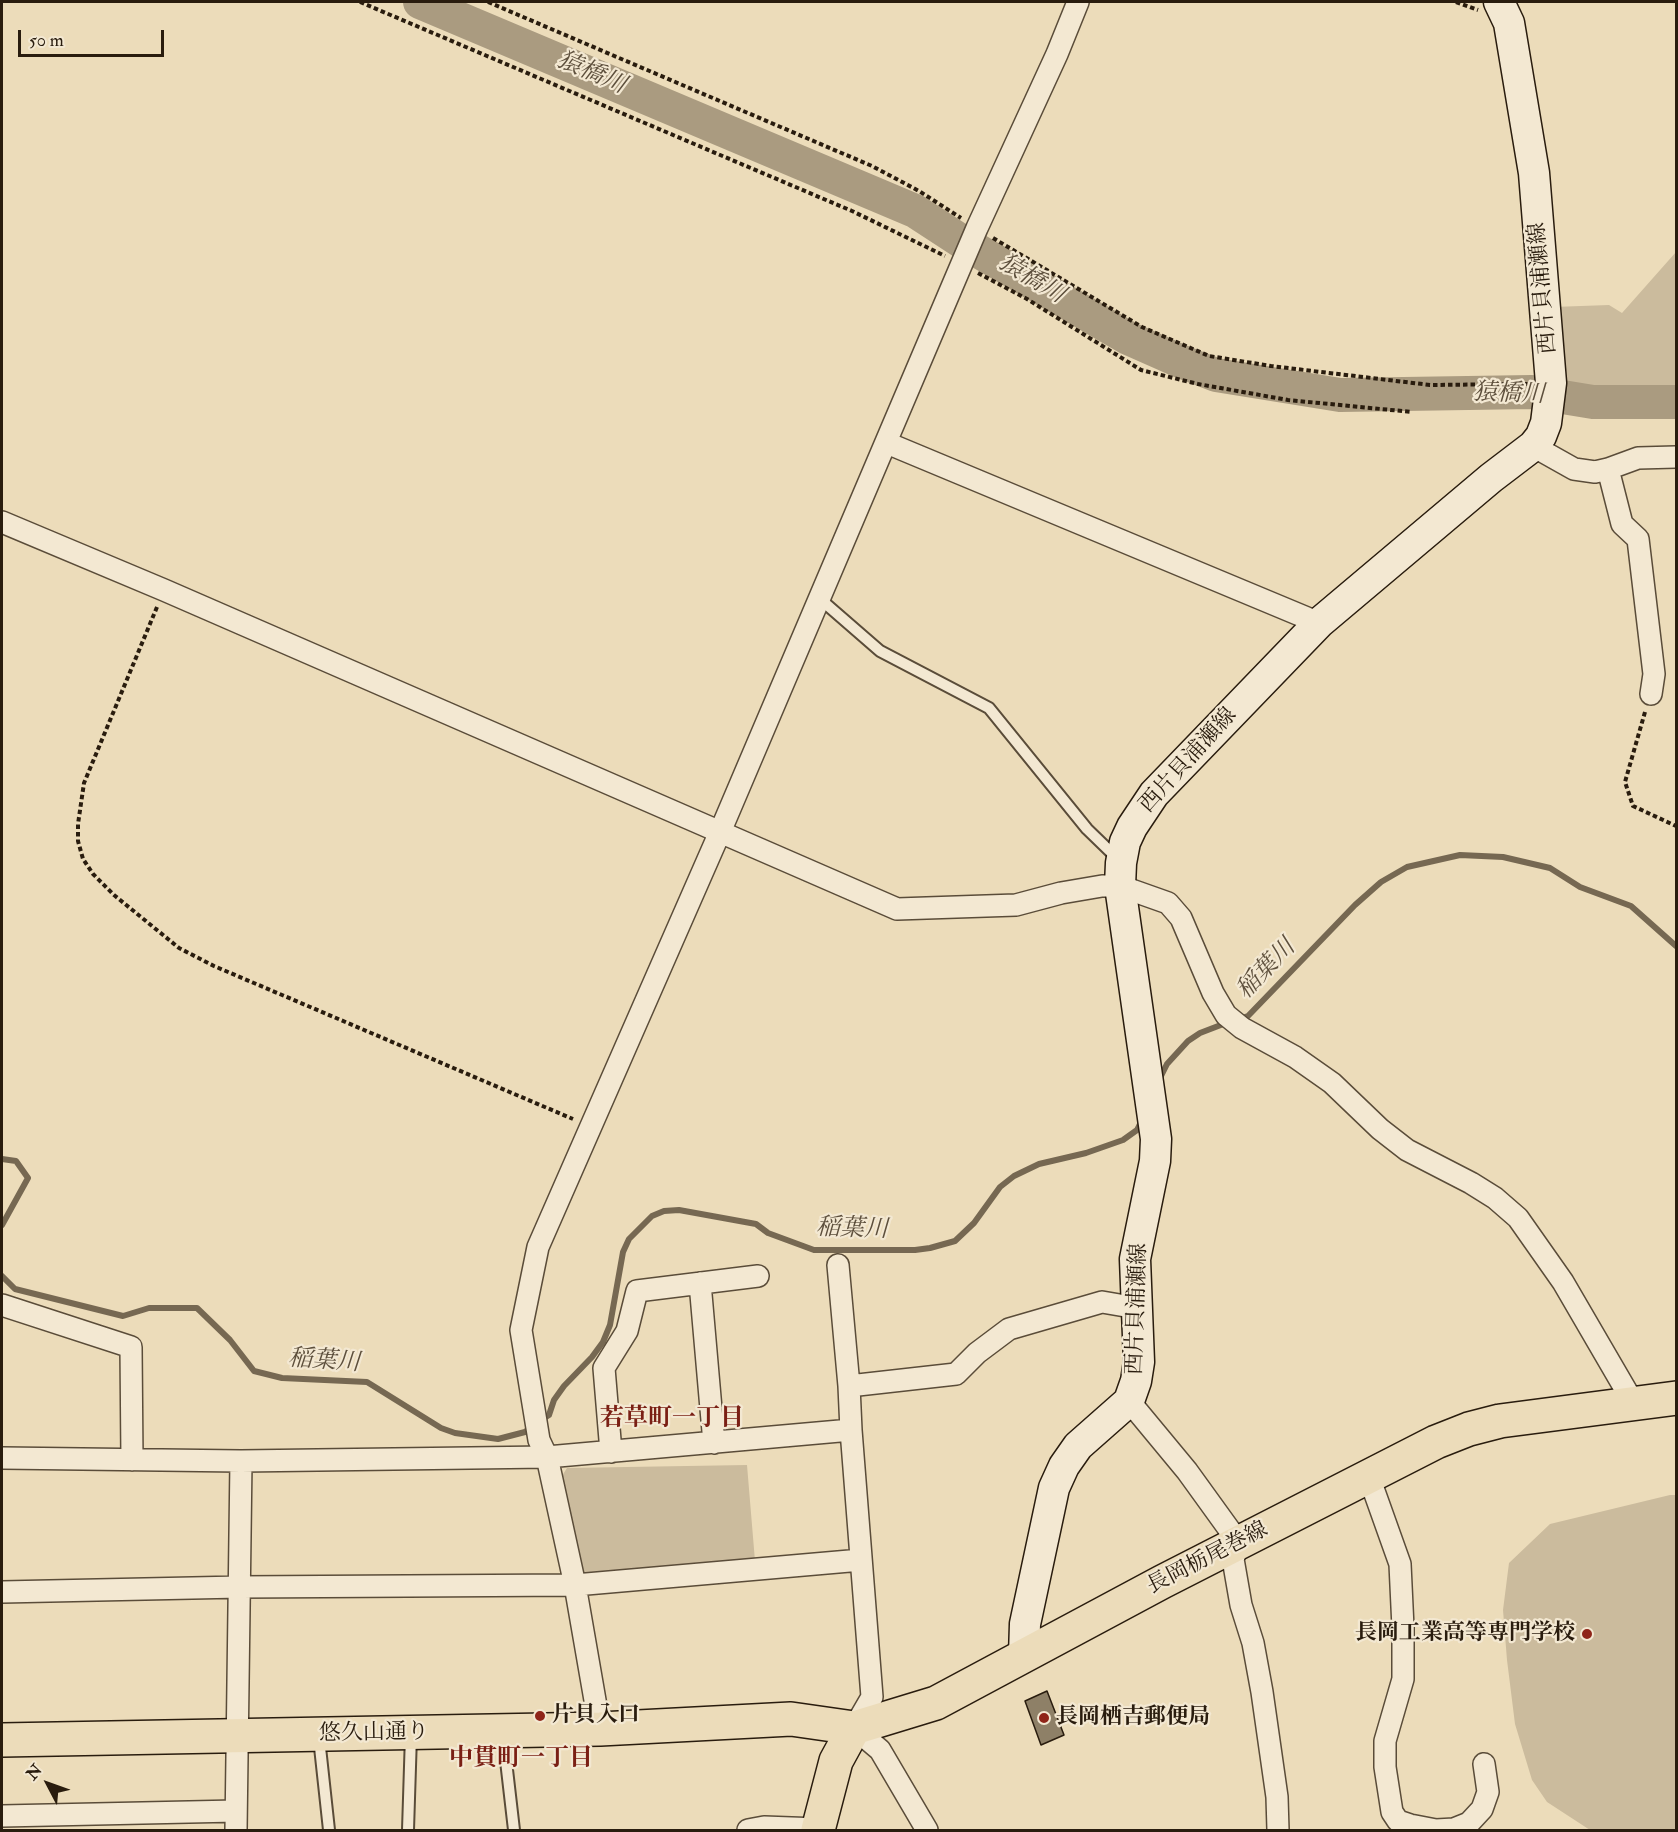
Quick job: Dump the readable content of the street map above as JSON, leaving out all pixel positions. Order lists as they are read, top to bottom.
{
  "streets": {
    "main road": ["西片貝浦瀬線", "長岡栃尾巻線", "悠久山通り"]
  },
  "crossings": [
    ["西片貝浦瀬線", "長岡栃尾巻線"],
    ["長岡栃尾巻線", "悠久山通り"]
  ],
  "districts": ["若草町一丁目", "中貫町一丁目"],
  "water": ["猿橋川", "稲葉川"],
  "places": ["長岡工業高等専門学校", "片貝入口", "長岡栖吉郵便局"],
  "scale_bar": "50 m",
  "north": "top left"
}
